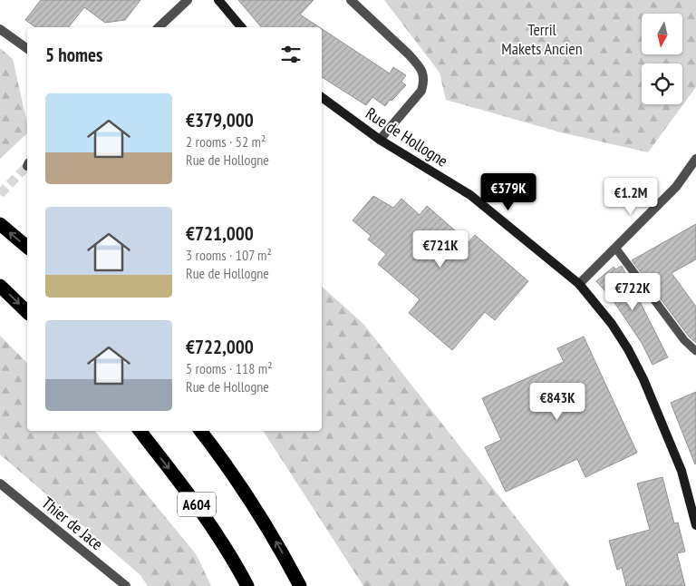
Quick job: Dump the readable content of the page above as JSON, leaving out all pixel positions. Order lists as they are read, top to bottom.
{
  "streets": {
    "highway": ["A604"],
    "street": ["Rue de Hollogne", "Thier de Jace"]
  },
  "parks": ["Terril Makets Ancien"],
  "north": "bottom",
  "page": {
    "heading": "5 homes",
    "list": [
      {
        "name": "€379,000",
        "note": "2 rooms · 52 m² · Rue de Hollogne"
      },
      {
        "name": "€721,000",
        "note": "3 rooms · 107 m² · Rue de Hollogne"
      },
      {
        "name": "€722,000",
        "note": "5 rooms · 118 m² · Rue de Hollogne"
      }
    ],
    "price": [
      "€379K",
      "€1.2M",
      "€721K",
      "€722K",
      "€843K"
    ]
  }
}
